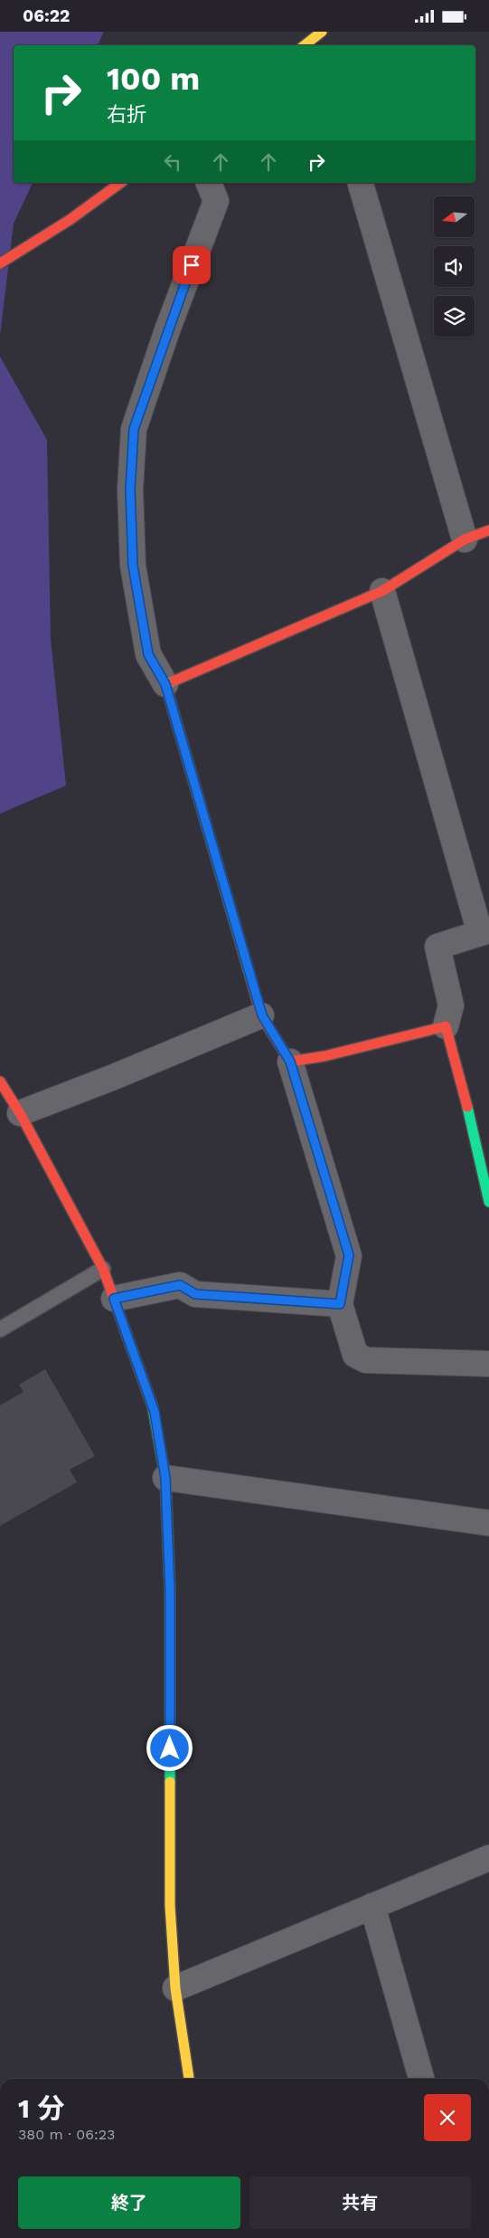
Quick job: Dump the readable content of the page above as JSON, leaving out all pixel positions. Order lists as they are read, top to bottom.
{
  "north": "left",
  "page": {
    "status": "06:22",
    "turn": ["100 m", "右折"],
    "heading": ["1 分", "380 m · 06:23"],
    "buttons": ["終了", "共有"]
  }
}
